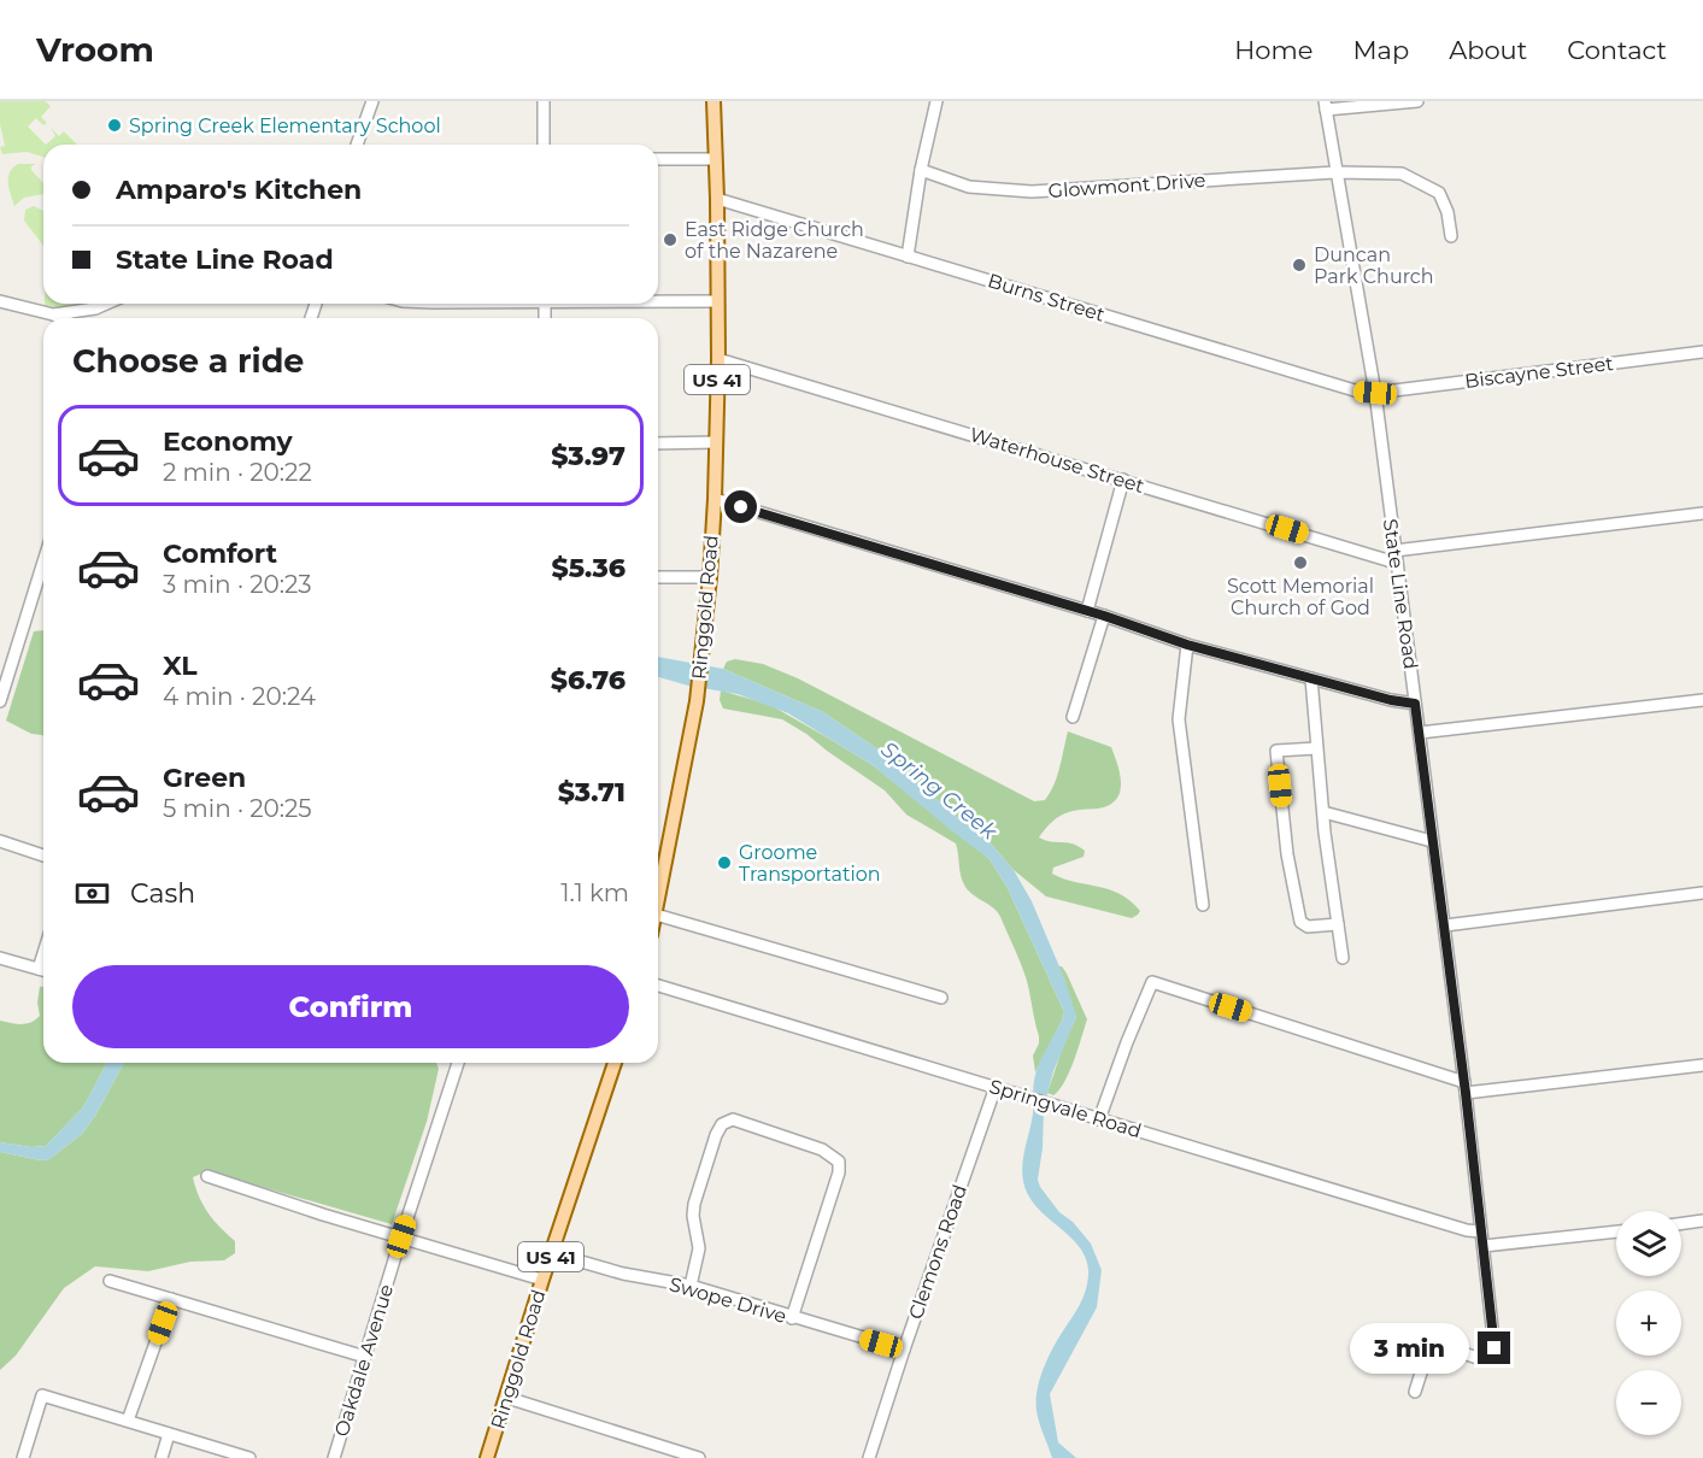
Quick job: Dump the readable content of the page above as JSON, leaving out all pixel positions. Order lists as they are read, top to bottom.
{
  "streets": {
    "main road": ["US 41", "Ringgold Road"],
    "street": [
      "Glowmont Drive",
      "Burns Street",
      "Biscayne Street",
      "Waterhouse Street",
      "State Line Road",
      "Springvale Road",
      "Clemons Road",
      "Swope Drive",
      "Oakdale Avenue"
    ]
  },
  "crossings": [
    ["Glowmont Drive", "State Line Road"],
    ["Burns Street", "Biscayne Street"],
    ["Burns Street", "State Line Road"],
    ["Burns Street", "Ringgold Road"],
    ["Biscayne Street", "State Line Road"],
    ["Waterhouse Street", "State Line Road"],
    ["Waterhouse Street", "Ringgold Road"],
    ["State Line Road", "Springvale Road"],
    ["Ringgold Road", "Swope Drive"],
    ["Springvale Road", "Clemons Road"],
    ["Clemons Road", "Swope Drive"]
  ],
  "water": ["Spring Creek"],
  "places": [
    "Spring Creek Elementary School",
    "East Ridge Church of the Nazarene",
    "Duncan Park Church",
    "Scott Memorial Church of God",
    "Groome Transportation"
  ],
  "page": {
    "header": "Vroom",
    "nav": [
      "Home",
      "Map",
      "About",
      "Contact"
    ],
    "banner": ["Amparo's Kitchen", "State Line Road"],
    "heading": "Choose a ride",
    "list": [
      {
        "name": "Economy",
        "note": "2 min · 20:22",
        "value": "$3.97"
      },
      {
        "name": "Comfort",
        "note": "3 min · 20:23",
        "value": "$5.36"
      },
      {
        "name": "XL",
        "note": "4 min · 20:24",
        "value": "$6.76"
      },
      {
        "name": "Green",
        "note": "5 min · 20:25",
        "value": "$3.71"
      }
    ],
    "pay": ["Cash", "1.1 km"],
    "buttons": "Confirm",
    "map_buttons": ["+", "−"],
    "bubble": "3 min"
  }
}
